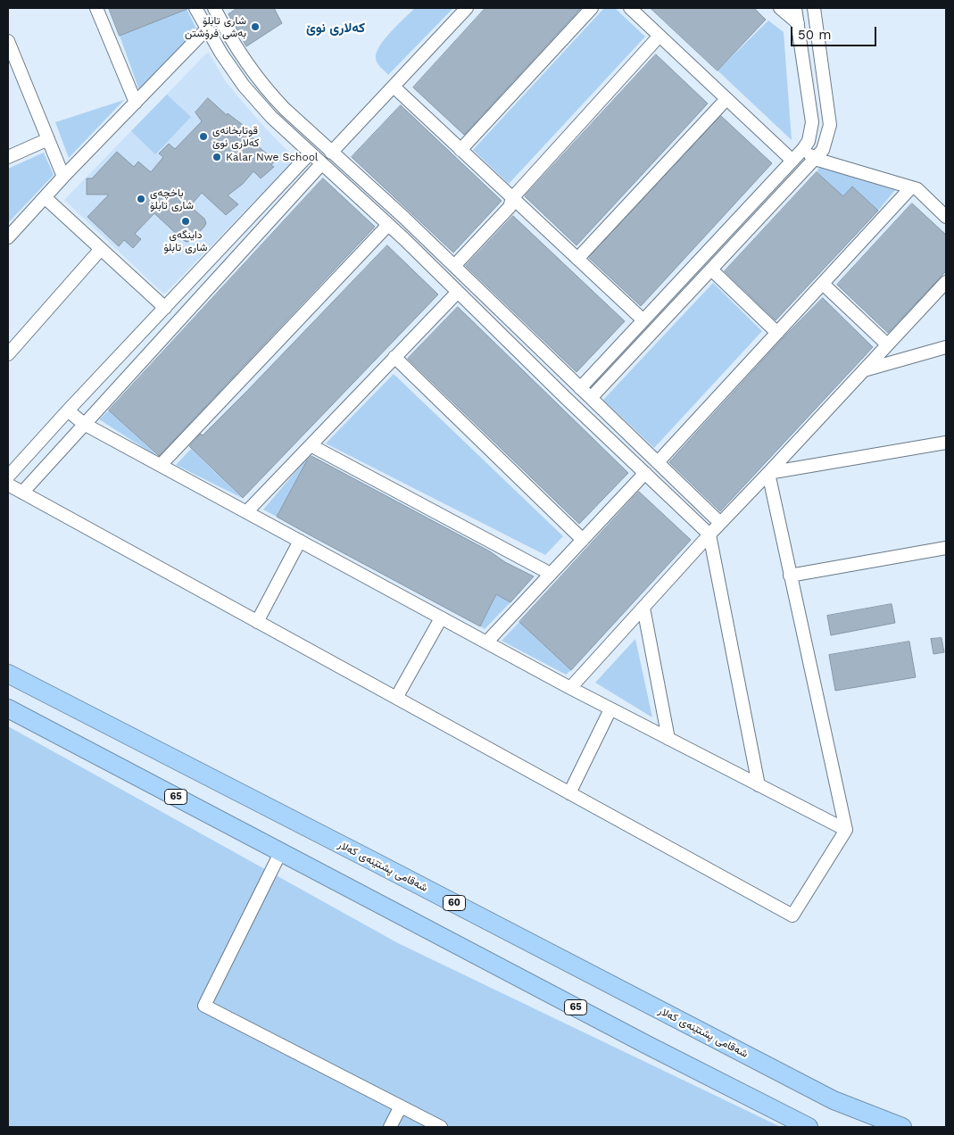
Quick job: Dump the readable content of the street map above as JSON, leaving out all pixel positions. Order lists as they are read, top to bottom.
{
  "streets": {
    "highway": ["65", "شەقامی پشتێنەی کەلار", "60"]
  },
  "districts": ["کەلاری نوێ"],
  "places": [
    "شاری تابلۆ بەشی فرۆشتن",
    "قوتابخانەی کەلاری نوێ",
    "Kalar Nwe School",
    "باخچەی شاری تابلۆ",
    "داینگەی شاری تابلۆ"
  ],
  "scale_bar": "50 m"
}
